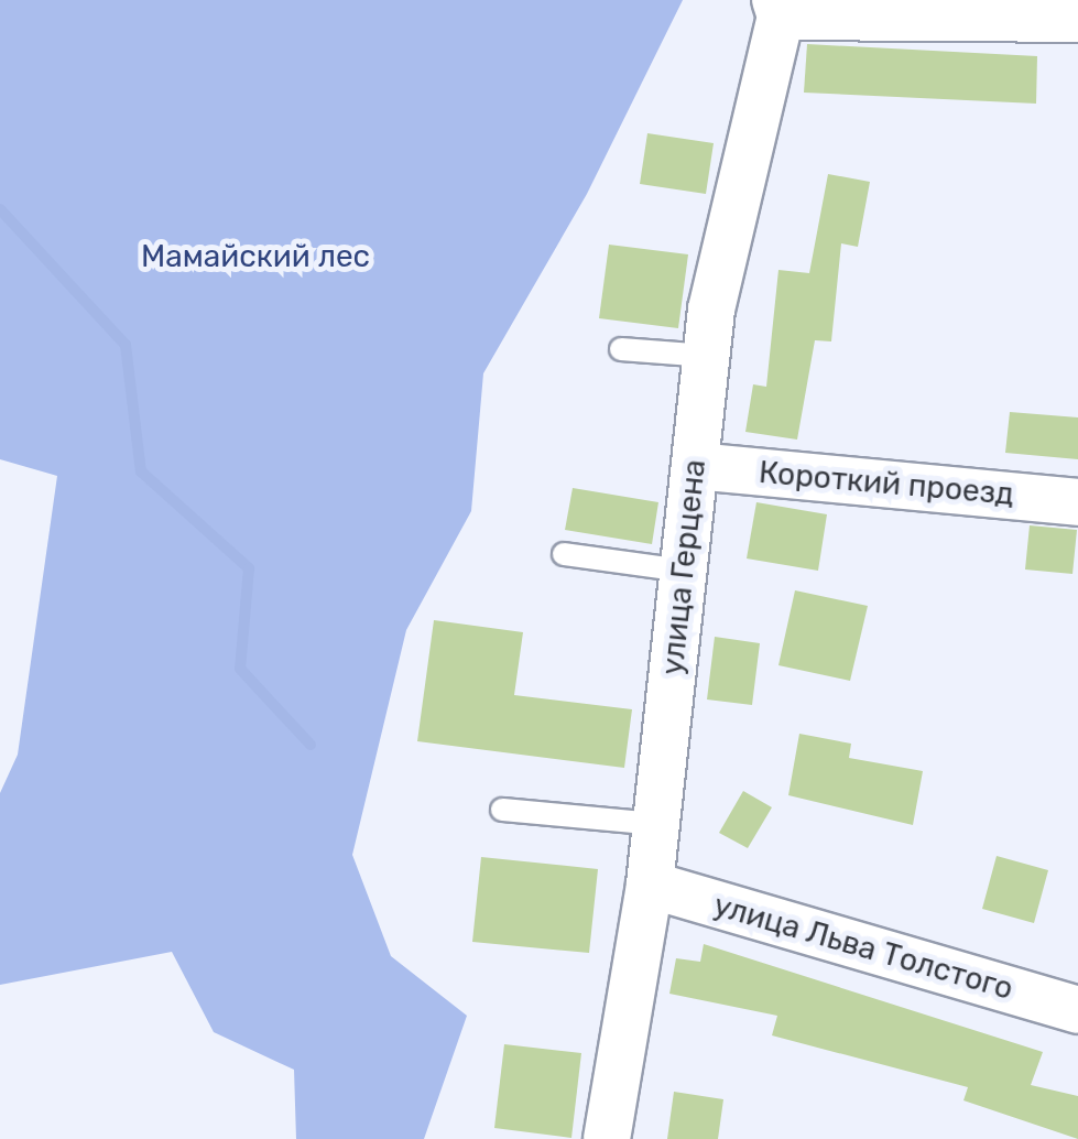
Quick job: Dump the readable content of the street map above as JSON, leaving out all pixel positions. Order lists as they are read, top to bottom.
{
  "streets": {
    "street": ["Короткий проезд", "улица Герцена", "улица Льва Толстого"]
  },
  "crossings": [
    ["Короткий проезд", "улица Герцена"],
    ["улица Герцена", "улица Льва Толстого"]
  ],
  "parks": ["Мамайский лес"]
}
